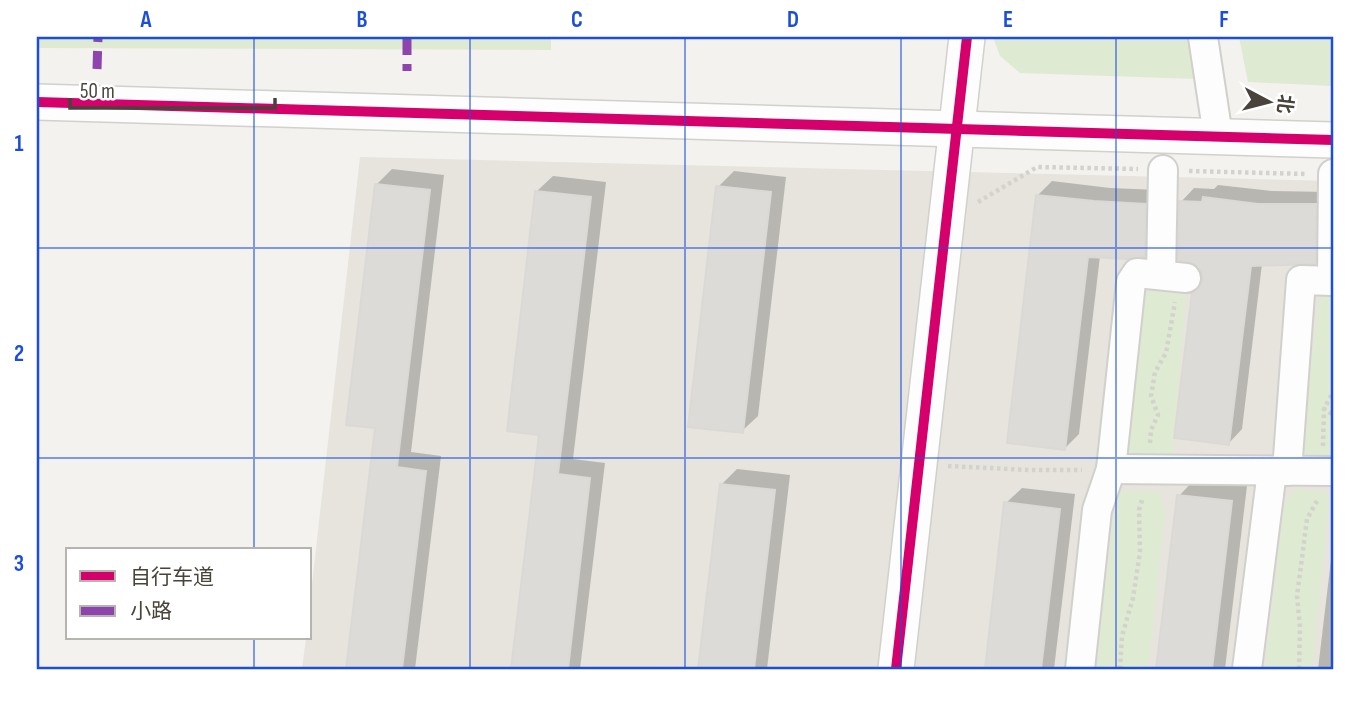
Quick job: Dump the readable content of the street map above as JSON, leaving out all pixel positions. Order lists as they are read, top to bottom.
{
  "legend": ["自行车道", "小路"],
  "scale_bar": "50 m",
  "north": "right",
  "grid": {
    "columns": [
      "A",
      "B",
      "C",
      "D",
      "E",
      "F"
    ],
    "rows": ["1", "2", "3"]
  }
}
